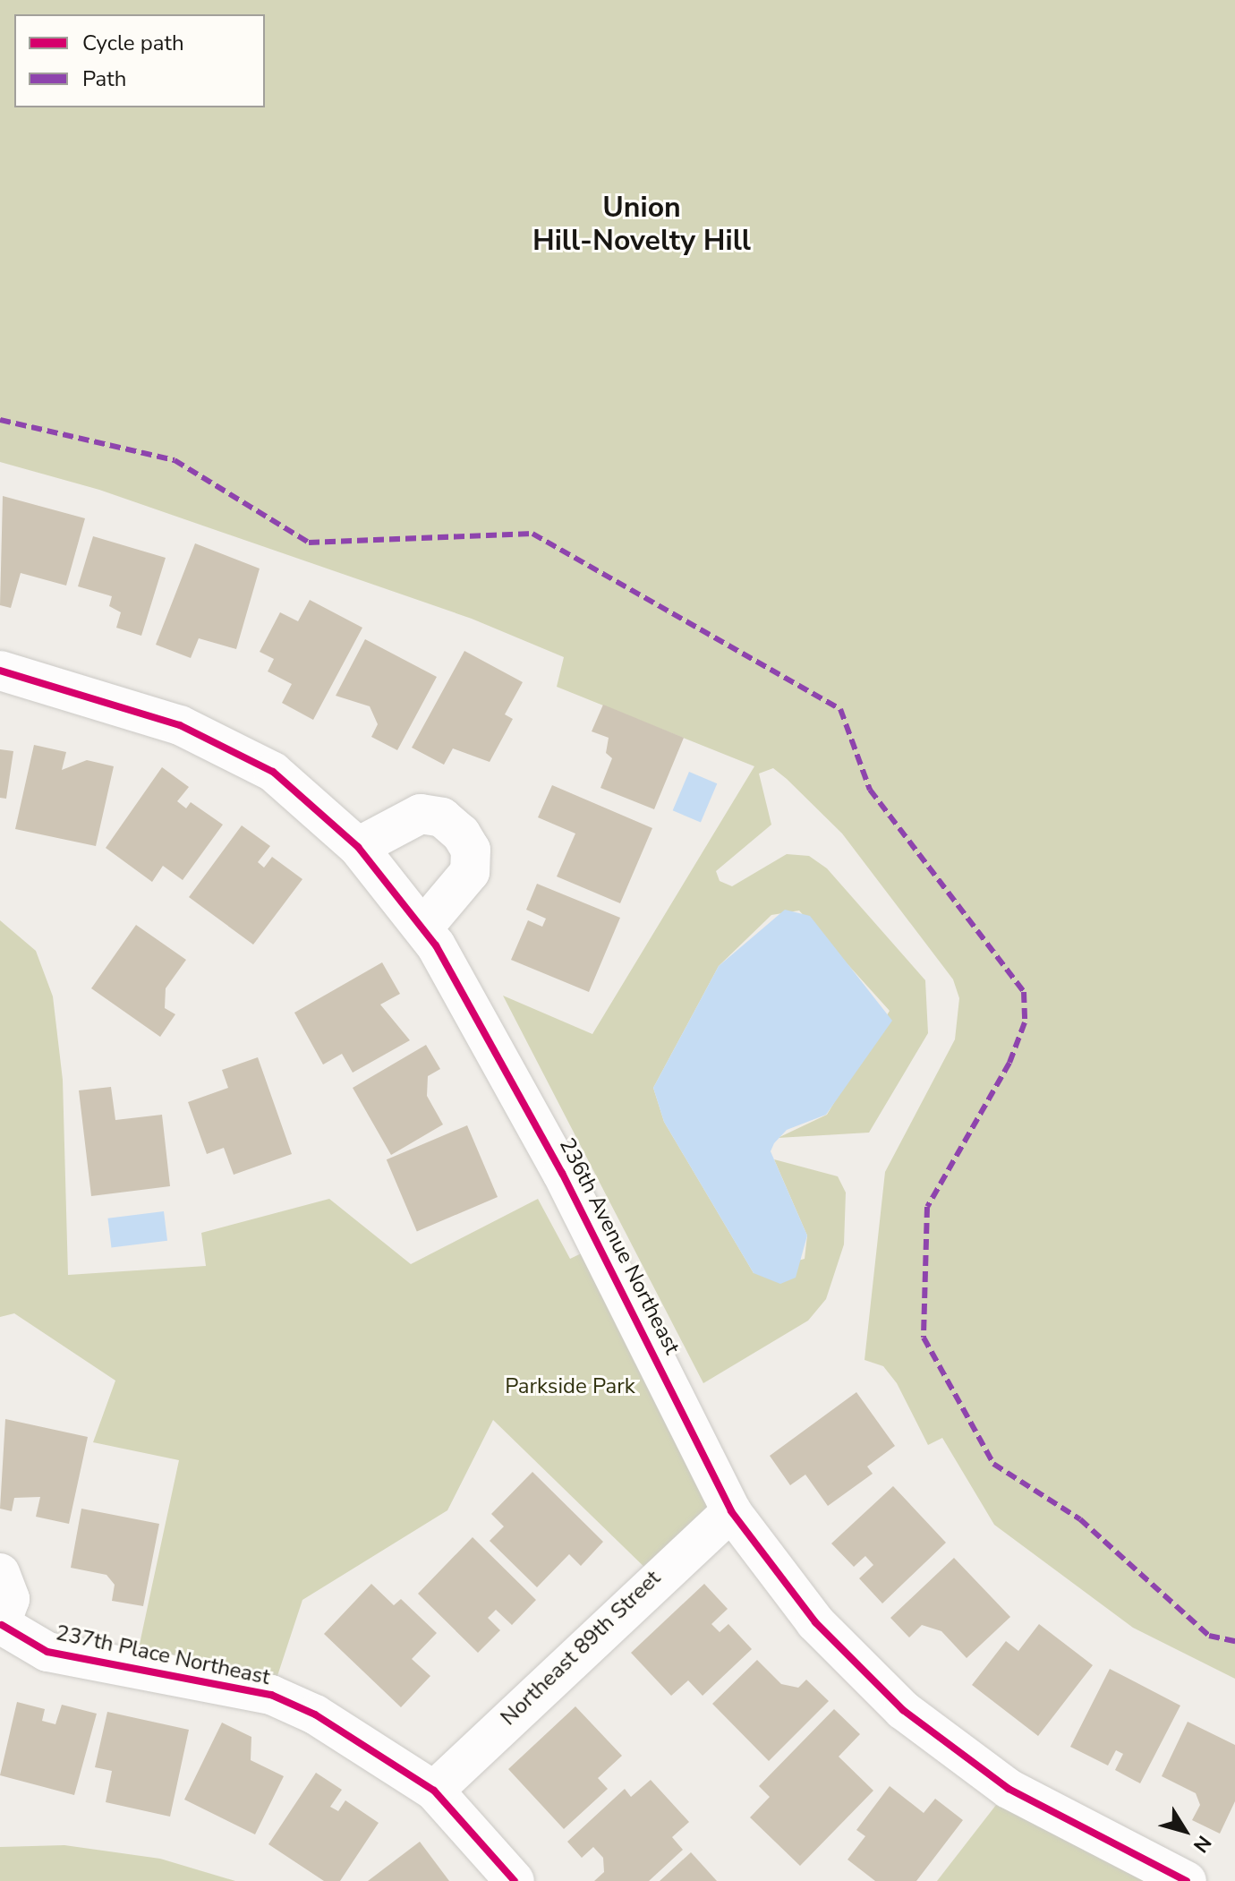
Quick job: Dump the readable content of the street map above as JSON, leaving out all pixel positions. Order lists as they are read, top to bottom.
{
  "streets": {
    "street": ["236th Avenue Northeast", "Northeast 89th Street", "237th Place Northeast"]
  },
  "crossings": [
    ["236th Avenue Northeast", "Northeast 89th Street"],
    ["Northeast 89th Street", "237th Place Northeast"]
  ],
  "districts": ["Union Hill-Novelty Hill"],
  "parks": ["Parkside Park"],
  "legend": ["Cycle path", "Path"],
  "north": "bottom right"
}
